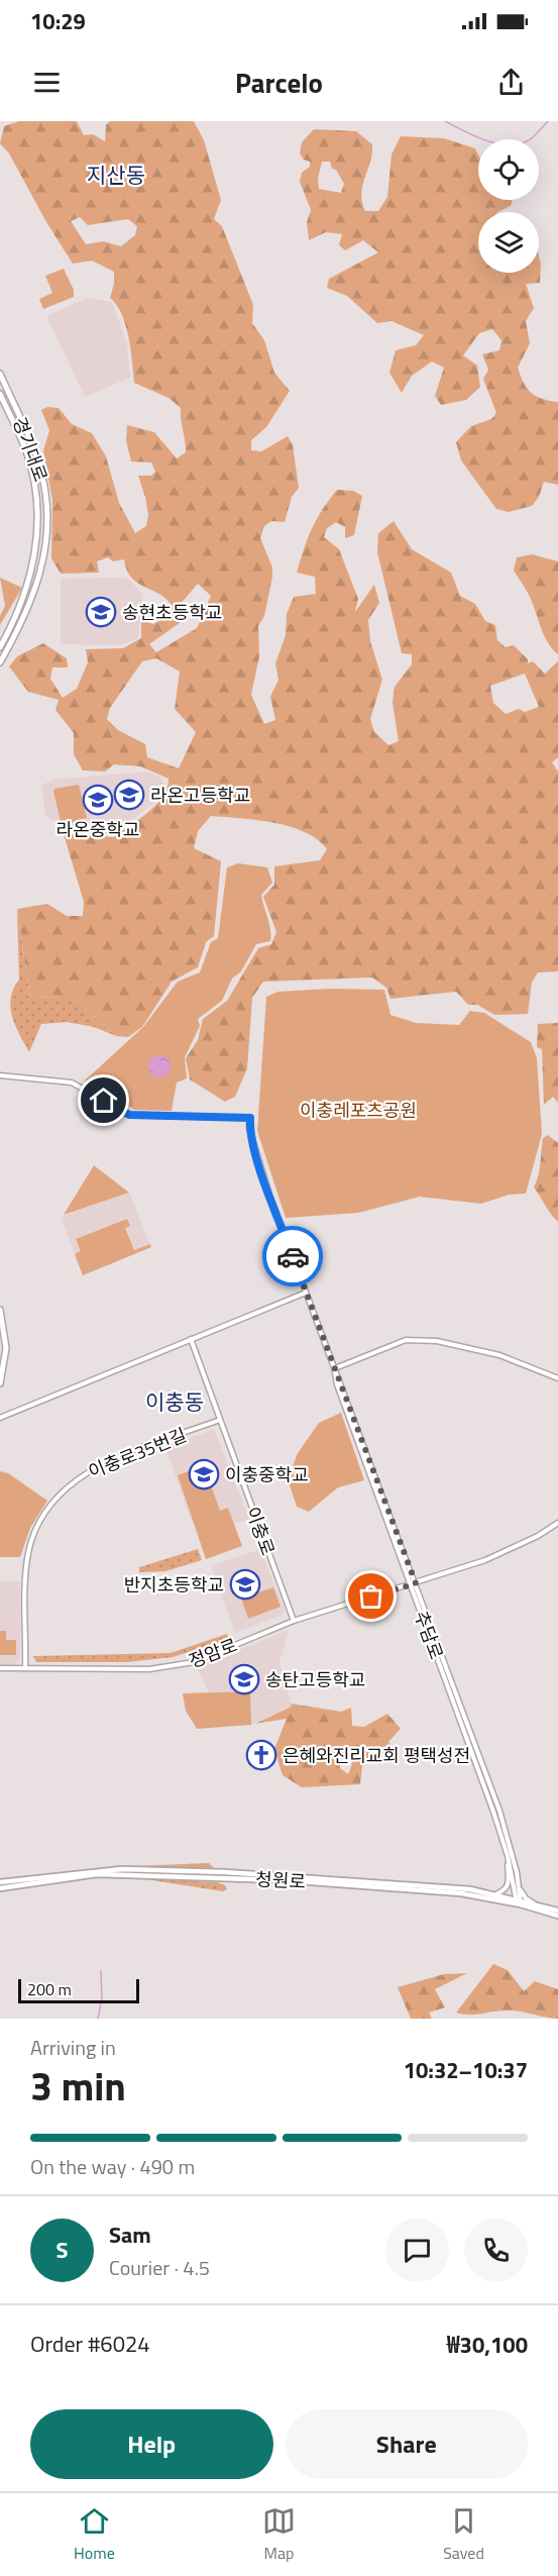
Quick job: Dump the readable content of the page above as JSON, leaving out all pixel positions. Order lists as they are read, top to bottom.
{
  "streets": {
    "main road": ["경기대로", "청원로"],
    "street": [
      "이충로35번길",
      "이충로",
      "추담로",
      "정암로"
    ]
  },
  "crossings": [
    ["이충로35번길", "이충로"],
    ["이충로35번길", "정암로"],
    ["이충로", "정암로"],
    ["추담로", "정암로"],
    ["추담로", "청원로"]
  ],
  "districts": ["지산동", "이충동"],
  "parks": ["이충레포츠공원"],
  "places": {
    "school or university": [
      "송현초등학교",
      "라온고등학교",
      "라온중학교",
      "이충중학교",
      "반지초등학교",
      "송탄고등학교"
    ],
    "church": ["은혜와진리교회 평택성전"]
  },
  "scale_bar": "200 m",
  "page": {
    "status": "10:29",
    "header": "Parcelo",
    "scale": "200 m",
    "heading": ["3 min", "Arriving in", "10:32–10:37"],
    "panel": [
      "Sam",
      "Courier · 4.5",
      "Order #6024",
      "₩30,100"
    ],
    "bar": "On the way · 490 m",
    "round": "S",
    "buttons": ["Help", "Share"],
    "tabs": ["Home", "Map", "Saved"]
  }
}
